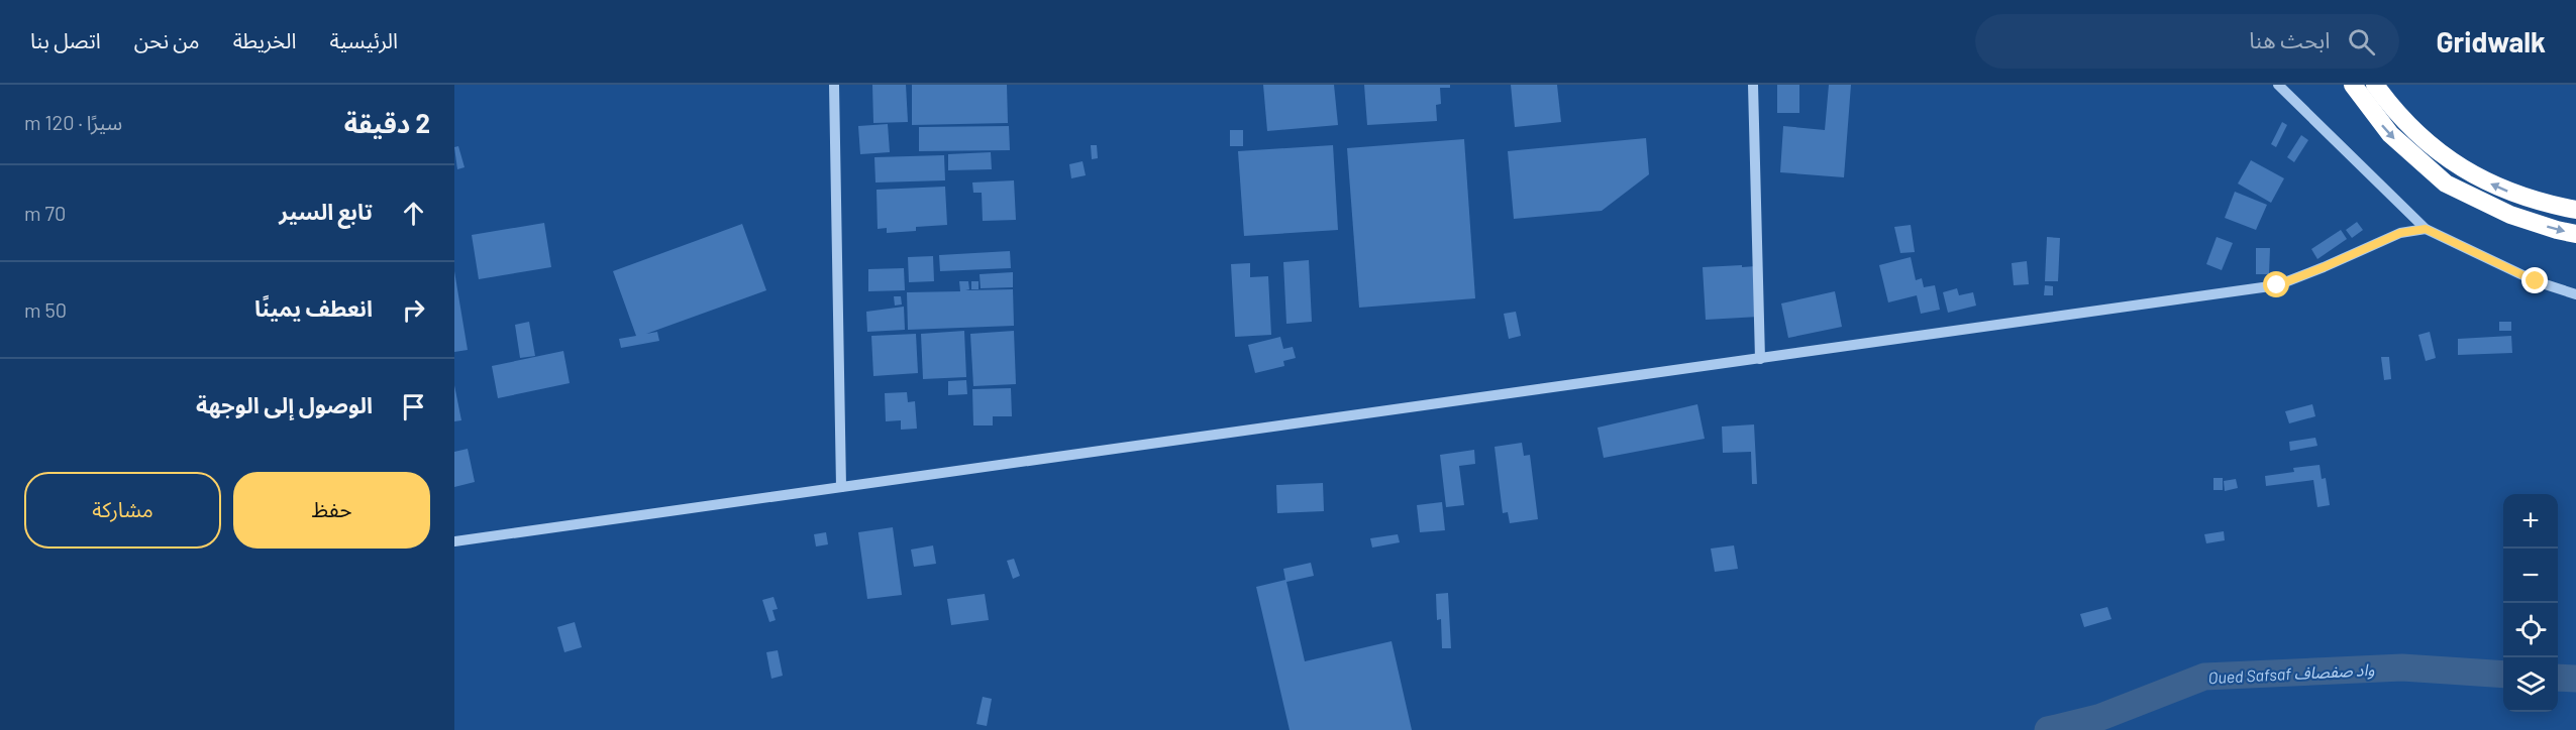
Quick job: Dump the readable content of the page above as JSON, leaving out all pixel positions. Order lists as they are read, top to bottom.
{
  "water": ["Oued Safsaf واد صفصاف"],
  "page": {
    "header": "Gridwalk",
    "search": "ابحث هنا",
    "nav": [
      "الرئيسية",
      "الخريطة",
      "من نحن",
      "اتصل بنا"
    ],
    "heading": ["2 دقيقة", "سيرًا · 120 m"],
    "list": [
      ["تابع السير", "70 m"],
      ["انعطف يمينًا", "50 m"],
      "الوصول إلى الوجهة"
    ],
    "buttons": ["حفظ", "مشاركة"],
    "map_buttons": ["+", "−"]
  }
}
